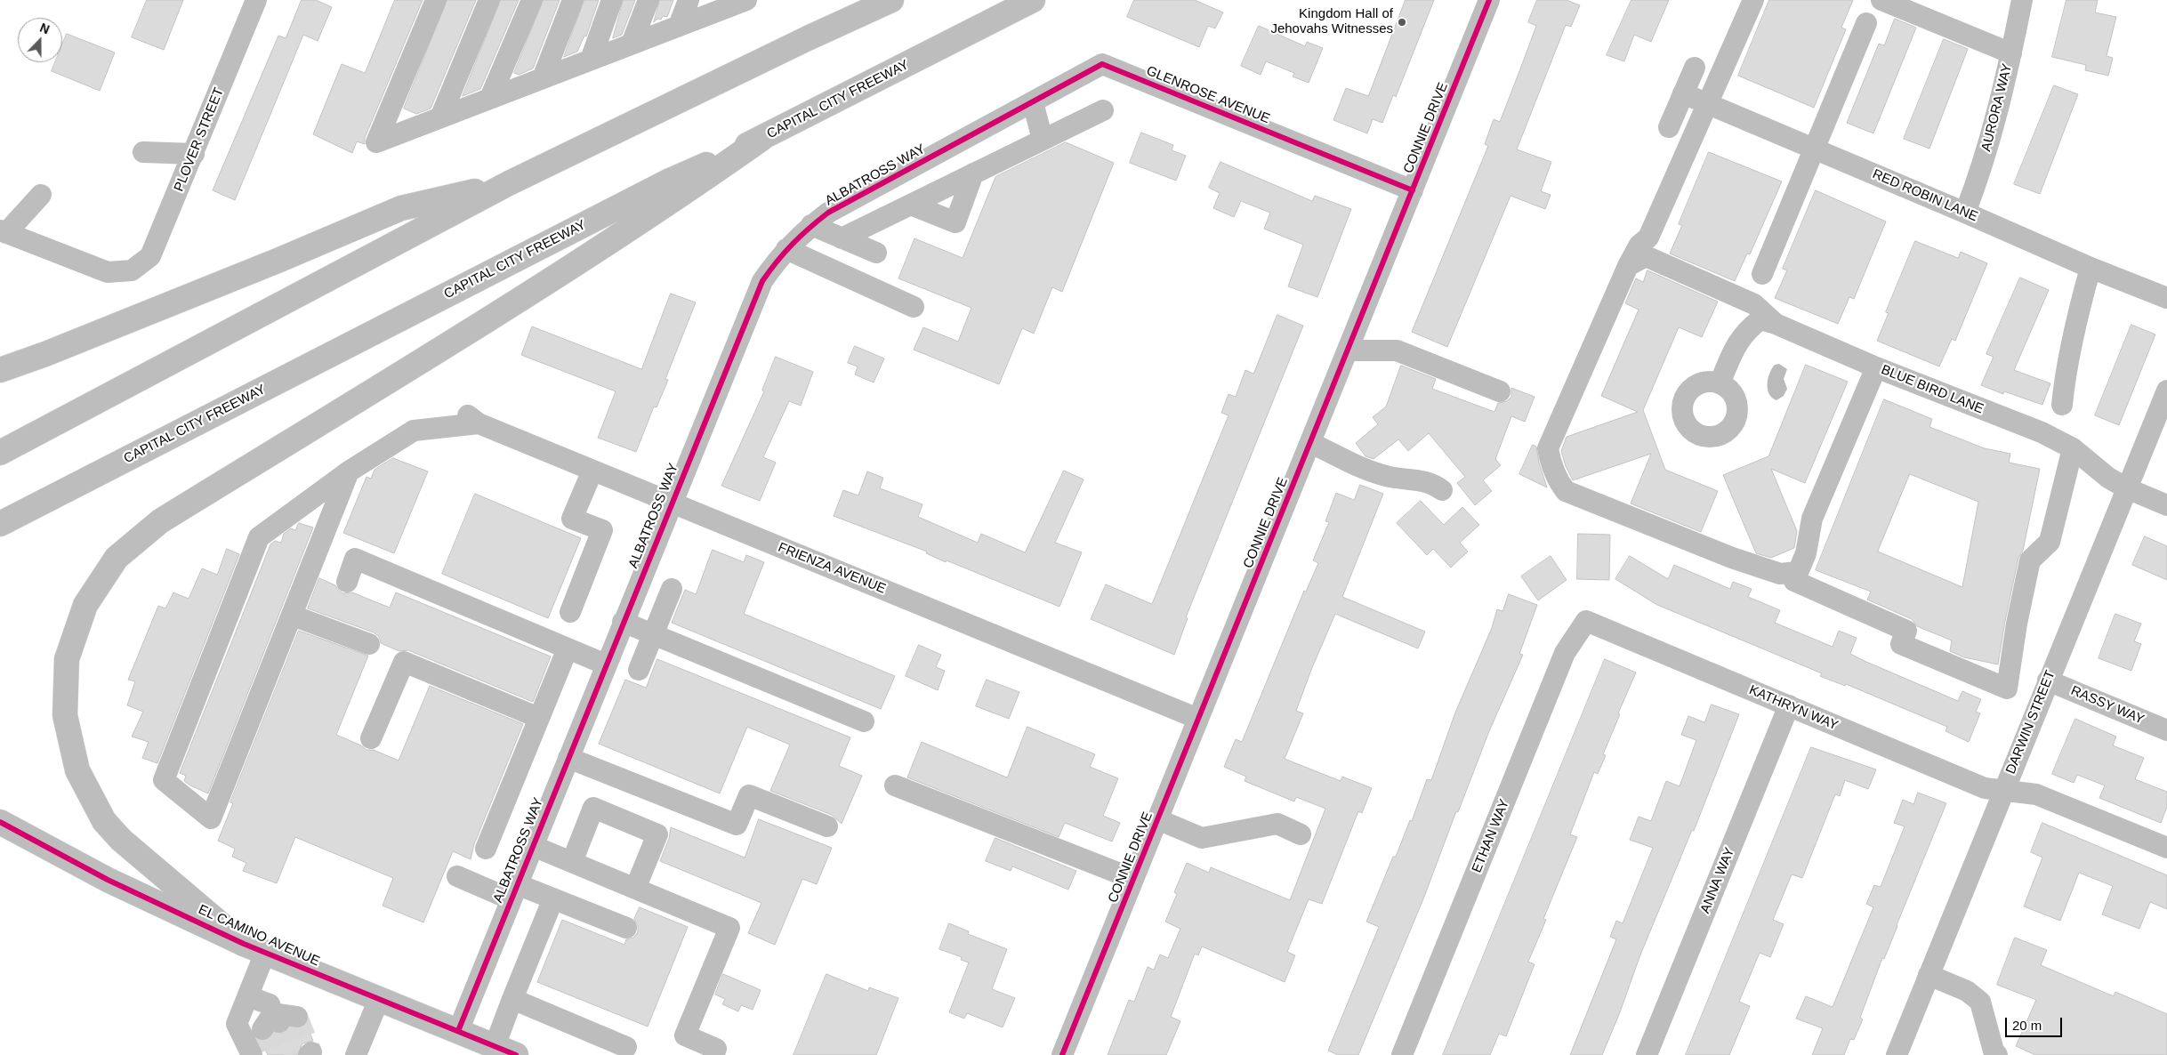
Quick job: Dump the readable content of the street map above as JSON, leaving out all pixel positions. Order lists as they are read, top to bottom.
{
  "streets": {
    "main road": ["CAPITAL CITY FREEWAY", "EL CAMINO AVENUE"],
    "street": [
      "GLENROSE AVENUE",
      "AURORA WAY",
      "CONNIE DRIVE",
      "PLOVER STREET",
      "ALBATROSS WAY",
      "RED ROBIN LANE",
      "BLUE BIRD LANE",
      "FRIENZA AVENUE",
      "RASSY WAY",
      "KATHRYN WAY",
      "DARWIN STREET",
      "ETHAN WAY",
      "ANNA WAY"
    ]
  },
  "crossings": [
    ["GLENROSE AVENUE", "CONNIE DRIVE"],
    ["GLENROSE AVENUE", "ALBATROSS WAY"],
    ["AURORA WAY", "RED ROBIN LANE"],
    ["CONNIE DRIVE", "FRIENZA AVENUE"],
    ["ALBATROSS WAY", "FRIENZA AVENUE"],
    ["ALBATROSS WAY", "EL CAMINO AVENUE"],
    ["BLUE BIRD LANE", "DARWIN STREET"],
    ["RASSY WAY", "DARWIN STREET"],
    ["KATHRYN WAY", "DARWIN STREET"],
    ["KATHRYN WAY", "ETHAN WAY"],
    ["KATHRYN WAY", "ANNA WAY"]
  ],
  "places": ["Kingdom Hall of Jehovahs Witnesses"],
  "scale_bar": "20 m",
  "north": "top"
}
